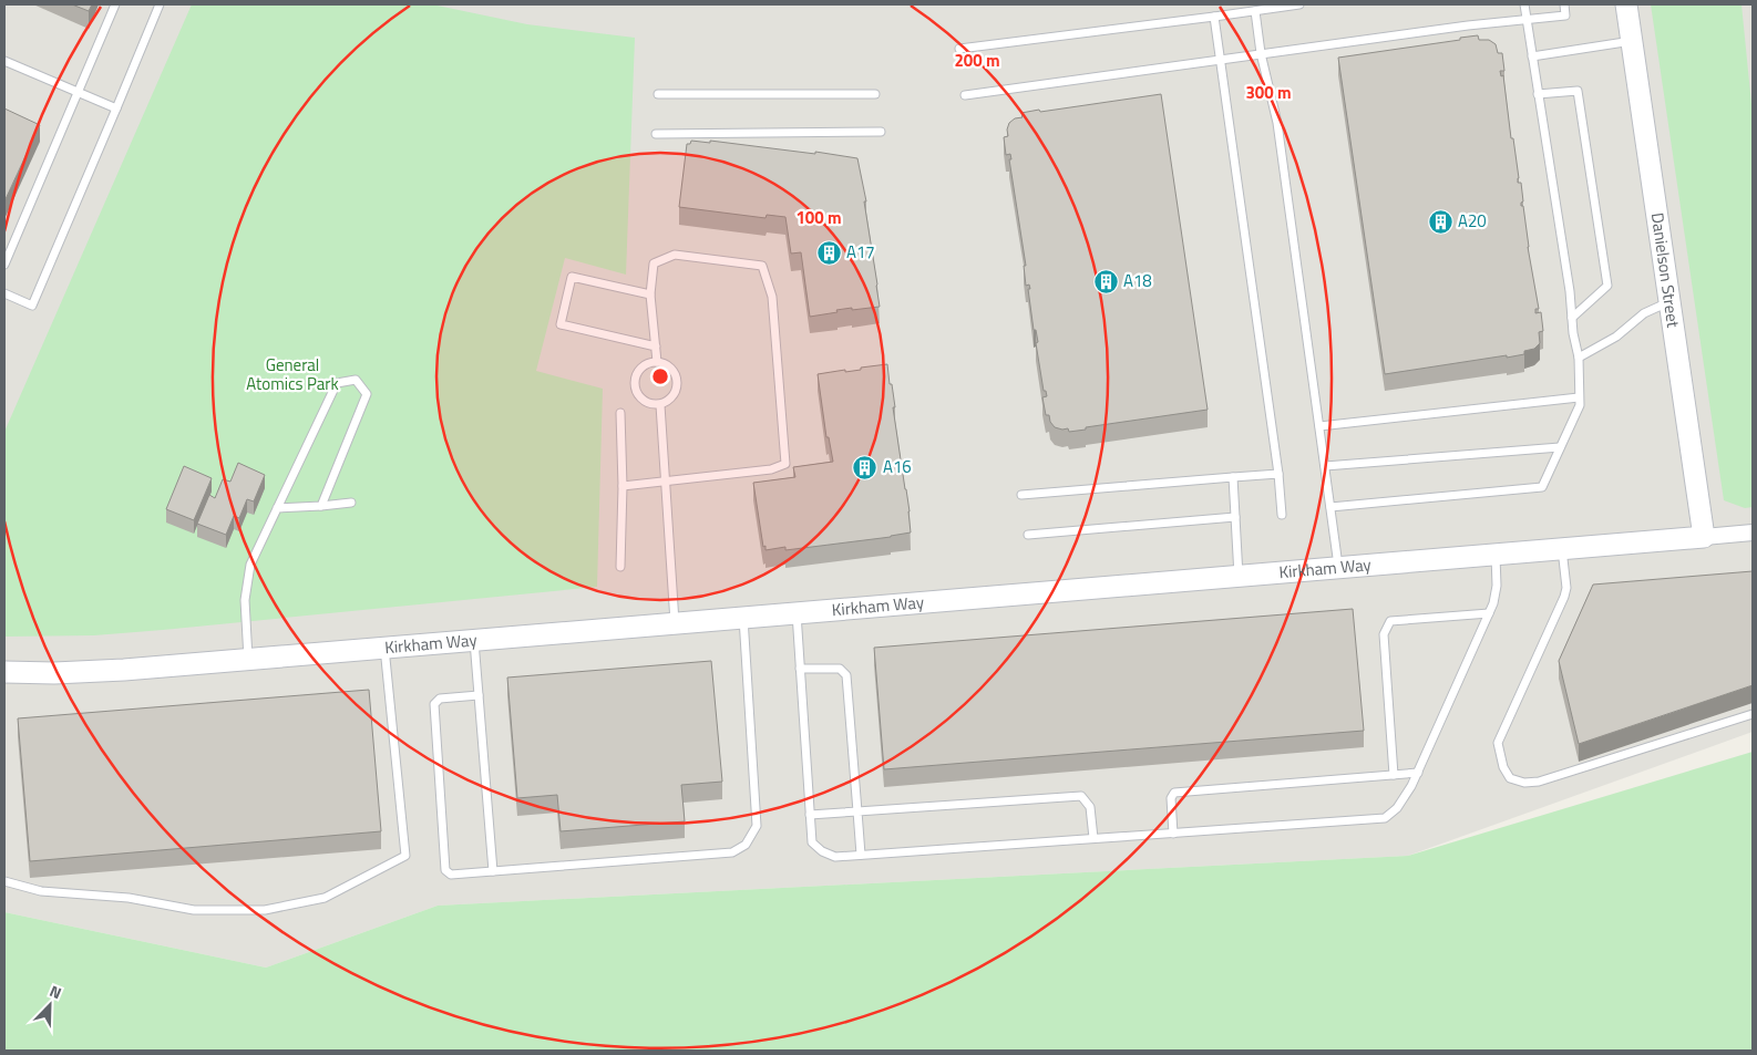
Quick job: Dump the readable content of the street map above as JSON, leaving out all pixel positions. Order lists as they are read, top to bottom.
{
  "streets": {
    "main road": ["Danielson Street", "Kirkham Way"]
  },
  "crossings": [
    ["Danielson Street", "Kirkham Way"]
  ],
  "parks": ["General Atomics Park"],
  "places": {
    "building": [
      "A20",
      "A17",
      "A18",
      "A16"
    ]
  },
  "north": "top right",
  "rings": ["200 m", "300 m", "100 m"]
}
